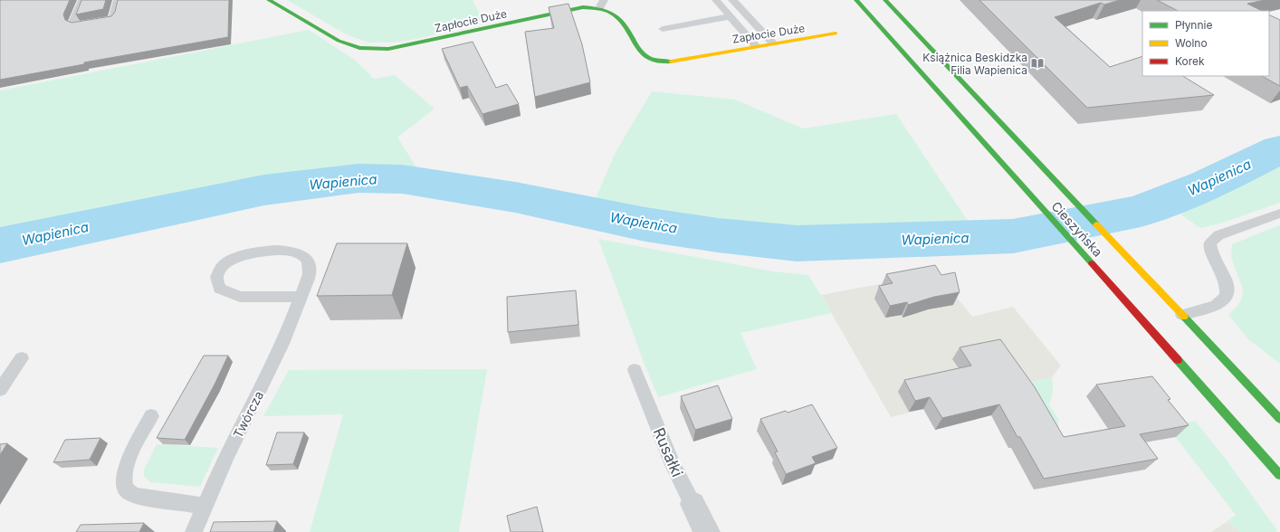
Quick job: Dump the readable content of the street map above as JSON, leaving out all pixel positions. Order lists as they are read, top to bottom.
{
  "streets": {
    "main road": ["Zapłocie Duże", "Cieszyńska"],
    "street": ["Rusałki"],
    "lane": ["Twórcza"]
  },
  "water": ["Wapienica"],
  "places": {
    "library": ["Książnica Beskidzka Filia Wapienica"]
  },
  "legend": ["Płynnie", "Wolno", "Korek"]
}
